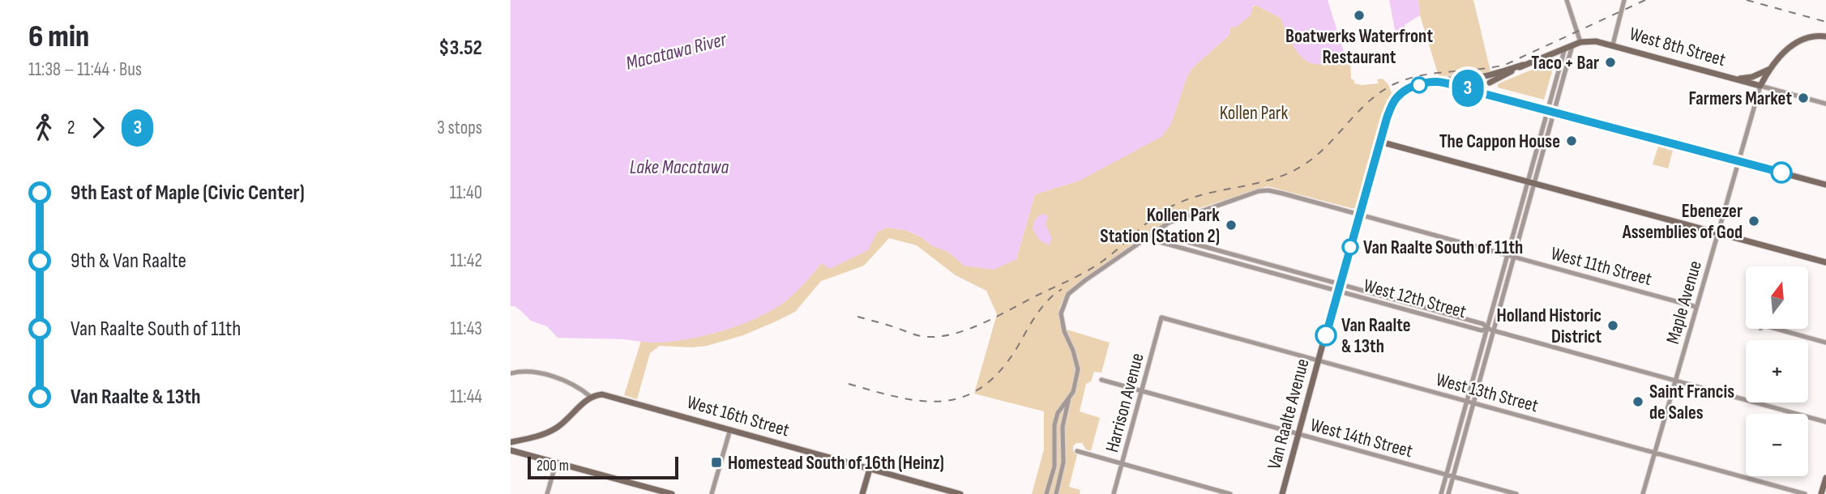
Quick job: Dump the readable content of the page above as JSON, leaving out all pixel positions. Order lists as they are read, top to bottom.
{
  "streets": {
    "street": [
      "West 8th Street",
      "West 11th Street",
      "West 12th Street",
      "Maple Avenue",
      "West 13th Street",
      "Harrison Avenue",
      "Van Raalte Avenue",
      "West 16th Street",
      "West 14th Street"
    ]
  },
  "crossings": [
    ["West 8th Street", "Maple Avenue"],
    ["West 8th Street", "Van Raalte Avenue"],
    ["West 11th Street", "West 12th Street"],
    ["West 11th Street", "Maple Avenue"],
    ["West 11th Street", "Van Raalte Avenue"],
    ["West 12th Street", "Maple Avenue"],
    ["West 12th Street", "Van Raalte Avenue"],
    ["Maple Avenue", "West 13th Street"],
    ["West 13th Street", "Harrison Avenue"],
    ["West 13th Street", "Van Raalte Avenue"],
    ["Harrison Avenue", "West 14th Street"],
    ["Van Raalte Avenue", "West 14th Street"]
  ],
  "water": ["Macatawa River", "Lake Macatawa"],
  "parks": ["Kollen Park"],
  "places": {
    "other": [
      "Boatwerks Waterfront Restaurant",
      "Taco + Bar",
      "Farmers Market",
      "The Cappon House",
      "Ebenezer Assemblies of God",
      "Kollen Park Station (Station 2)",
      "Van Raalte South of 11th",
      "Holland Historic District",
      "Van Raalte & 13th",
      "Saint Francis de Sales"
    ],
    "transit": ["Homestead South of 16th (Heinz)"]
  },
  "lines": ["bus line 3"],
  "scale_bar": "200 m",
  "north": "top",
  "page": {
    "heading": ["6 min", "11:38 – 11:44 · Bus", "$3.52"],
    "on_map": "3",
    "legs": ["2", "3", "3 stops"],
    "list": [
      {
        "name": "9th East of Maple (Civic Center)",
        "value": "11:40"
      },
      {
        "name": "9th & Van Raalte",
        "value": "11:42"
      },
      {
        "name": "Van Raalte South of 11th",
        "value": "11:43"
      },
      {
        "name": "Van Raalte & 13th",
        "value": "11:44"
      }
    ],
    "map_buttons": ["+", "−"],
    "scale": "200 m"
  }
}
